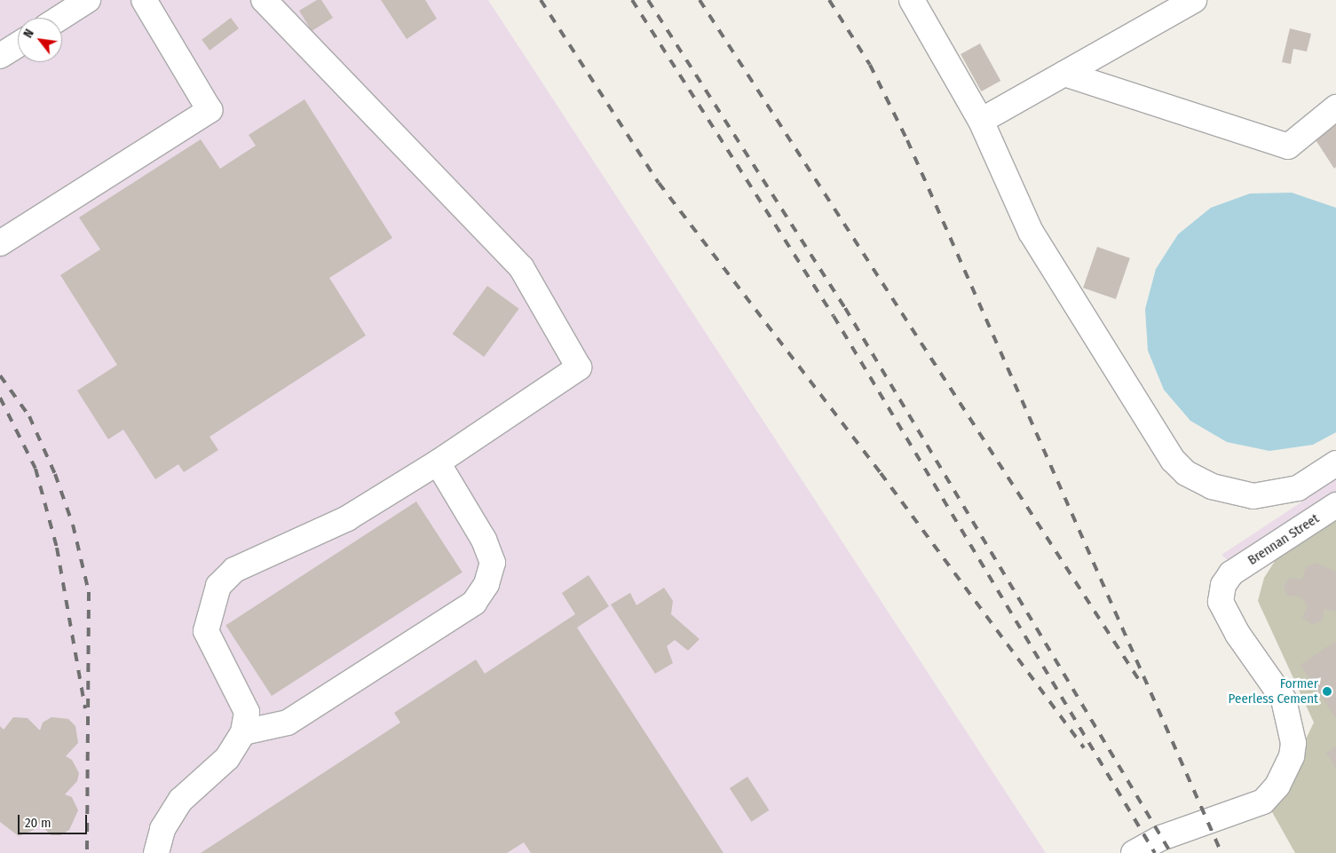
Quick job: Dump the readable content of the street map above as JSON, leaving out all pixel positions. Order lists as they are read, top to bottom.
{
  "streets": {
    "lane": ["Brennan Street"]
  },
  "places": ["Former Peerless Cement"],
  "scale_bar": "20 m",
  "north": "top left"
}
